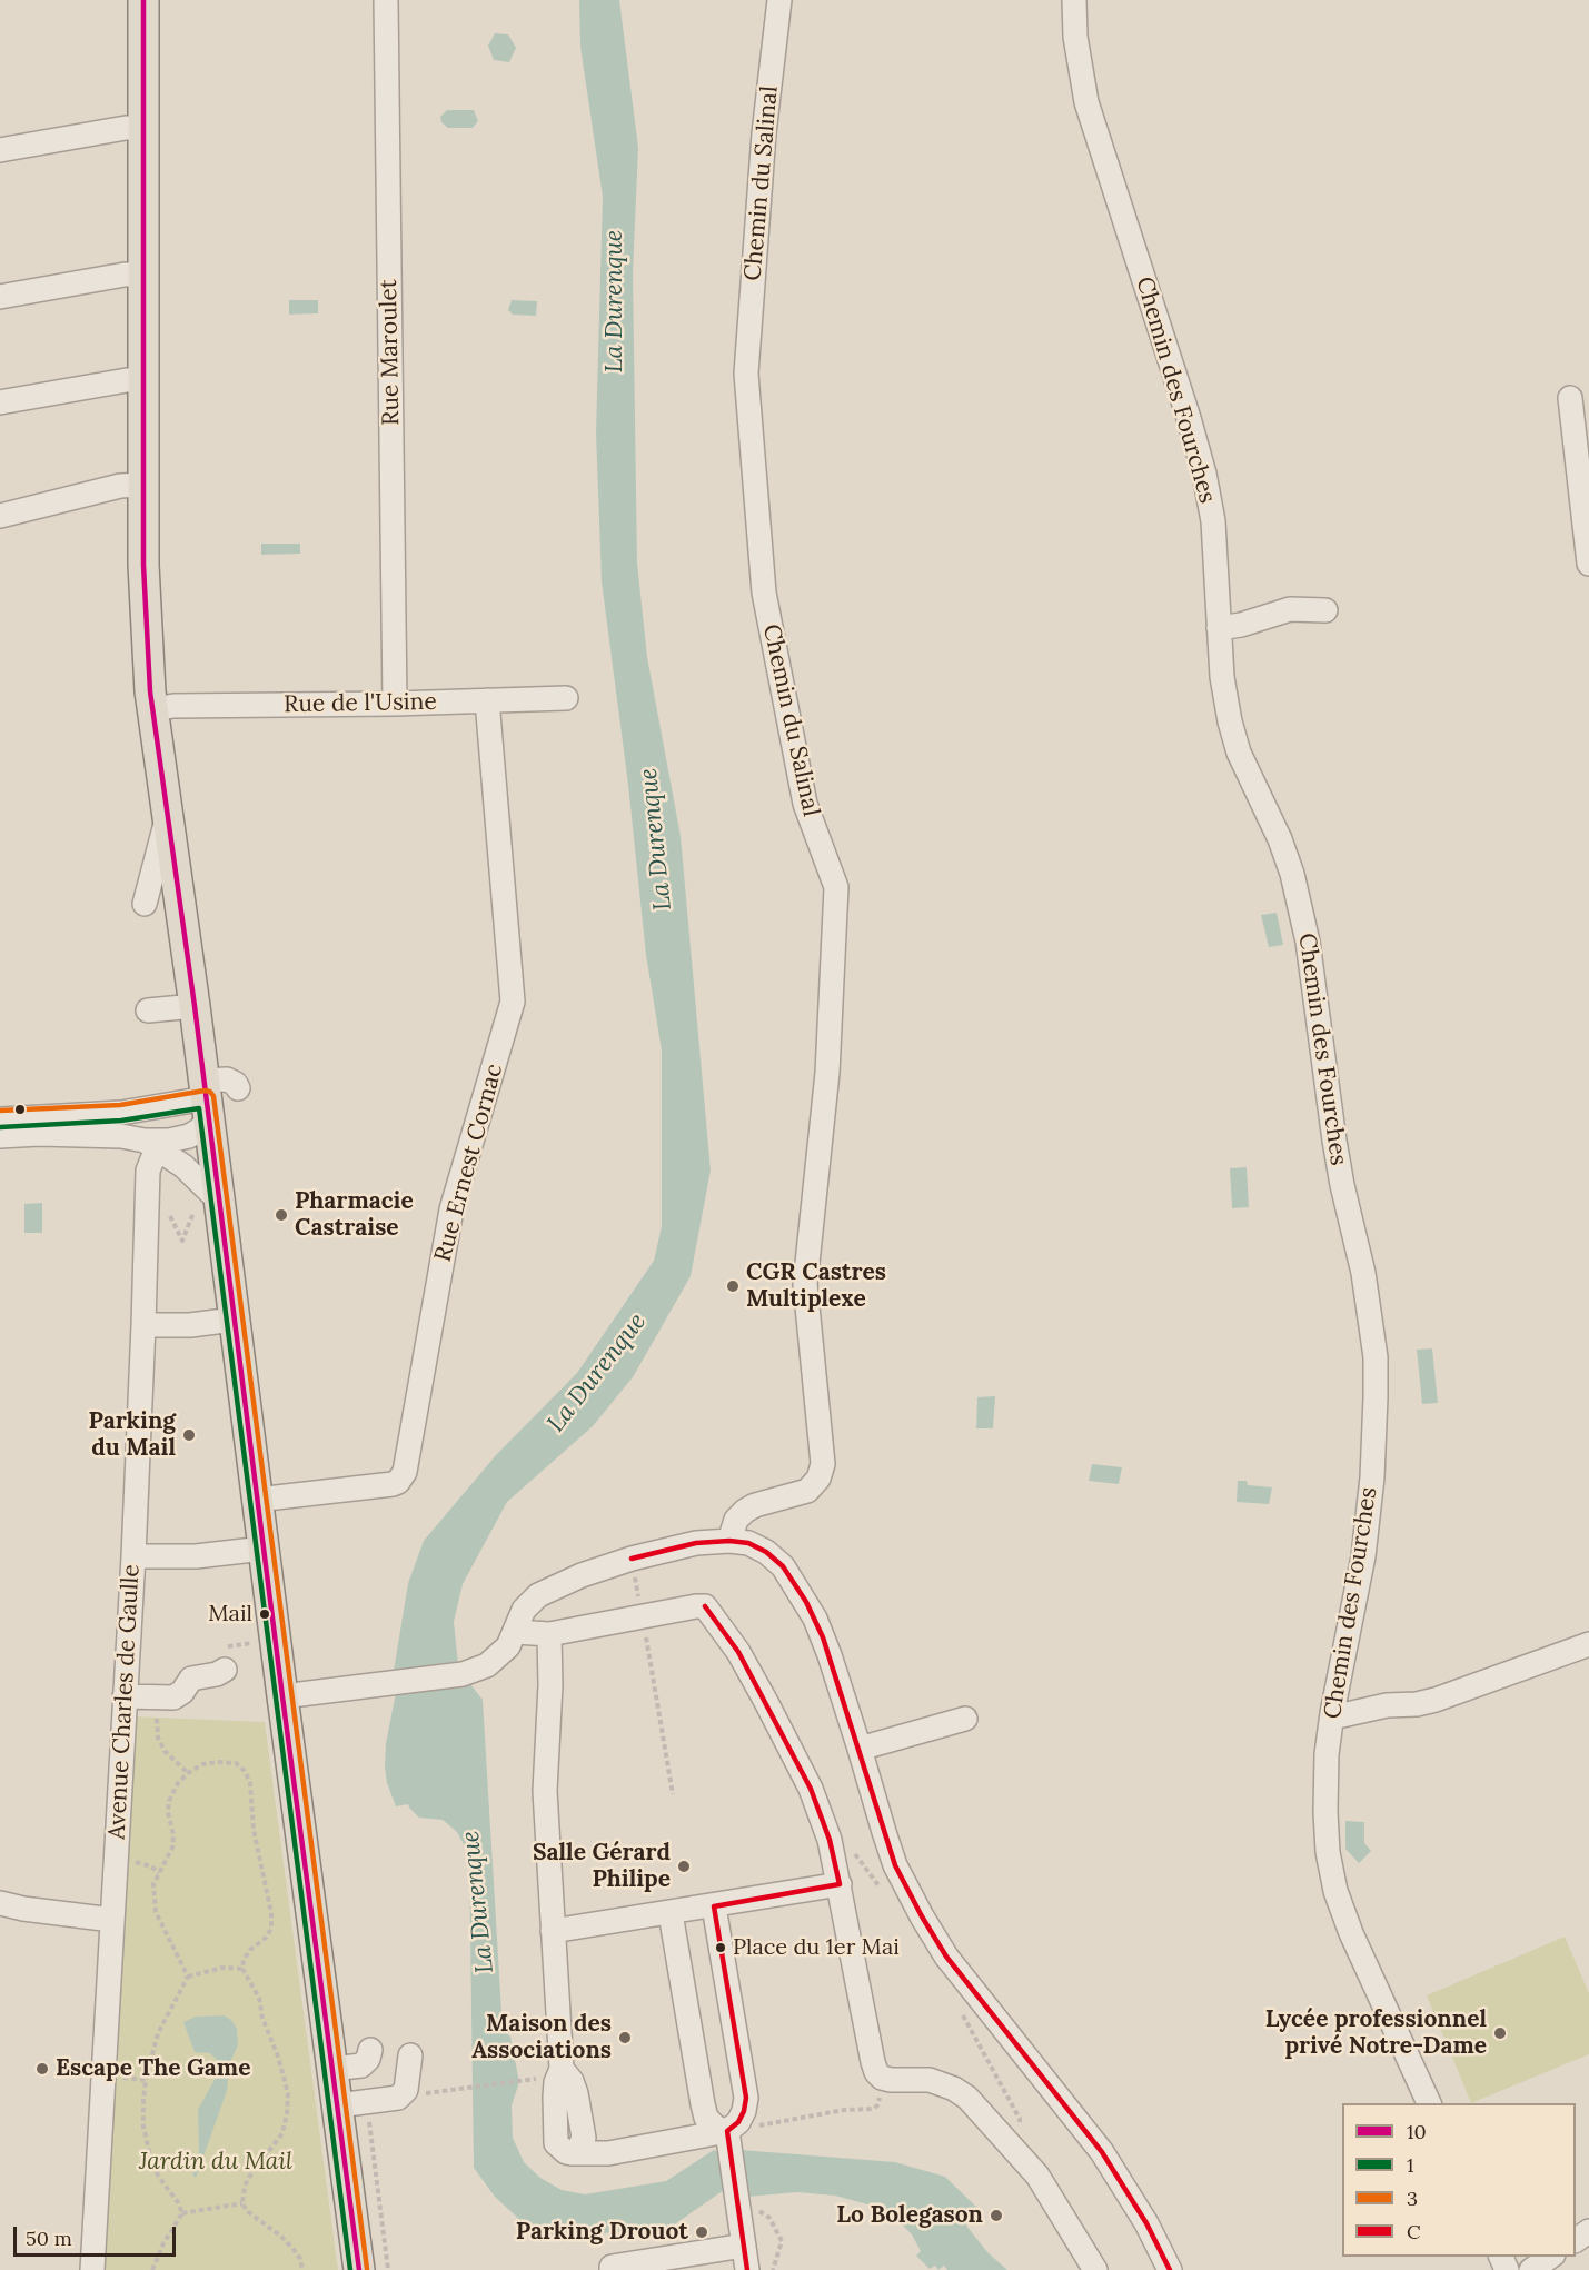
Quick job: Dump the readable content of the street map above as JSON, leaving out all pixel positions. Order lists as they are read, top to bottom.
{
  "streets": {
    "street": [
      "Chemin du Salinal",
      "Rue Maroulet",
      "Chemin des Fourches",
      "Rue de l'Usine",
      "Rue Ernest Cornac",
      "Avenue Charles de Gaulle"
    ]
  },
  "crossings": [
    ["Rue Maroulet", "Rue de l'Usine"],
    ["Rue de l'Usine", "Rue Ernest Cornac"]
  ],
  "water": ["La Durenque"],
  "parks": ["Jardin du Mail"],
  "places": [
    "Pharmacie Castraise",
    "CGR Castres Multiplexe",
    "Parking du Mail",
    "Mail",
    "Salle Gérard Philipe",
    "Place du 1er Mai",
    "Lycée professionnel privé Notre-Dame",
    "Maison des Associations",
    "Escape The Game",
    "Lo Bolegason",
    "Parking Drouot"
  ],
  "lines": [
    "transit line 10",
    "transit line 3",
    "transit line 1",
    "transit line C"
  ],
  "legend": [
    "10",
    "1",
    "3",
    "C"
  ],
  "scale_bar": "50 m"
}
